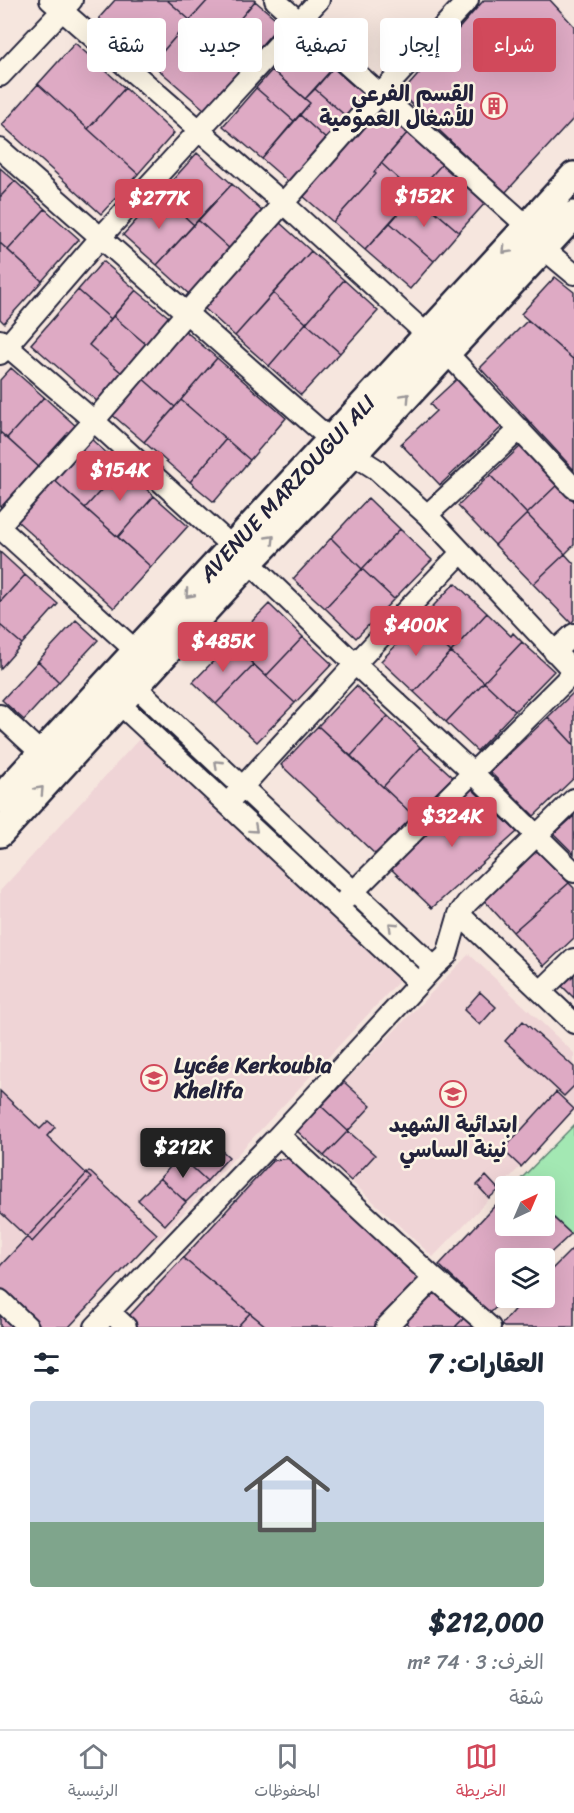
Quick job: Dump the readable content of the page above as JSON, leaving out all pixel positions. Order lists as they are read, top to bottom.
{
  "streets": {
    "main road": ["AVENUE MARZOUGUI ALI"]
  },
  "places": {
    "building": ["القسم الفرعي للأشغال العمومية"],
    "school or university": ["Lycée Kerkoubia Khelifa", "ابتدائية الشهيد نينة الساسي"]
  },
  "north": "top right",
  "page": {
    "chip": [
      "شراء",
      "إيجار",
      "تصفية",
      "جديد",
      "شقة"
    ],
    "price": [
      "$152K",
      "$277K",
      "$154K",
      "$400K",
      "$485K",
      "$324K",
      "$212K"
    ],
    "heading": "العقارات: 7",
    "list": [
      {
        "name": "$212,000",
        "note": "الغرف: 3 · 74 m² · شقة"
      }
    ],
    "tabs": ["الخريطة", "المحفوظات", "الرئيسية"]
  }
}
